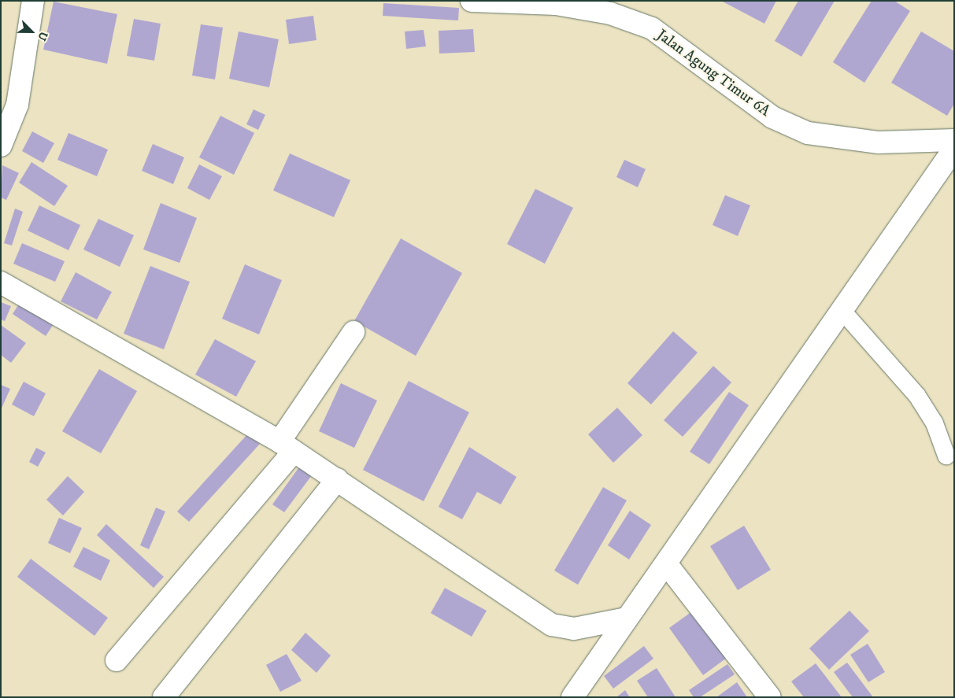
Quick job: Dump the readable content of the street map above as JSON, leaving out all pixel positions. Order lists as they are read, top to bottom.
{
  "streets": {
    "street": ["Jalan Agung Timur 6A"]
  },
  "north": "bottom right"
}
